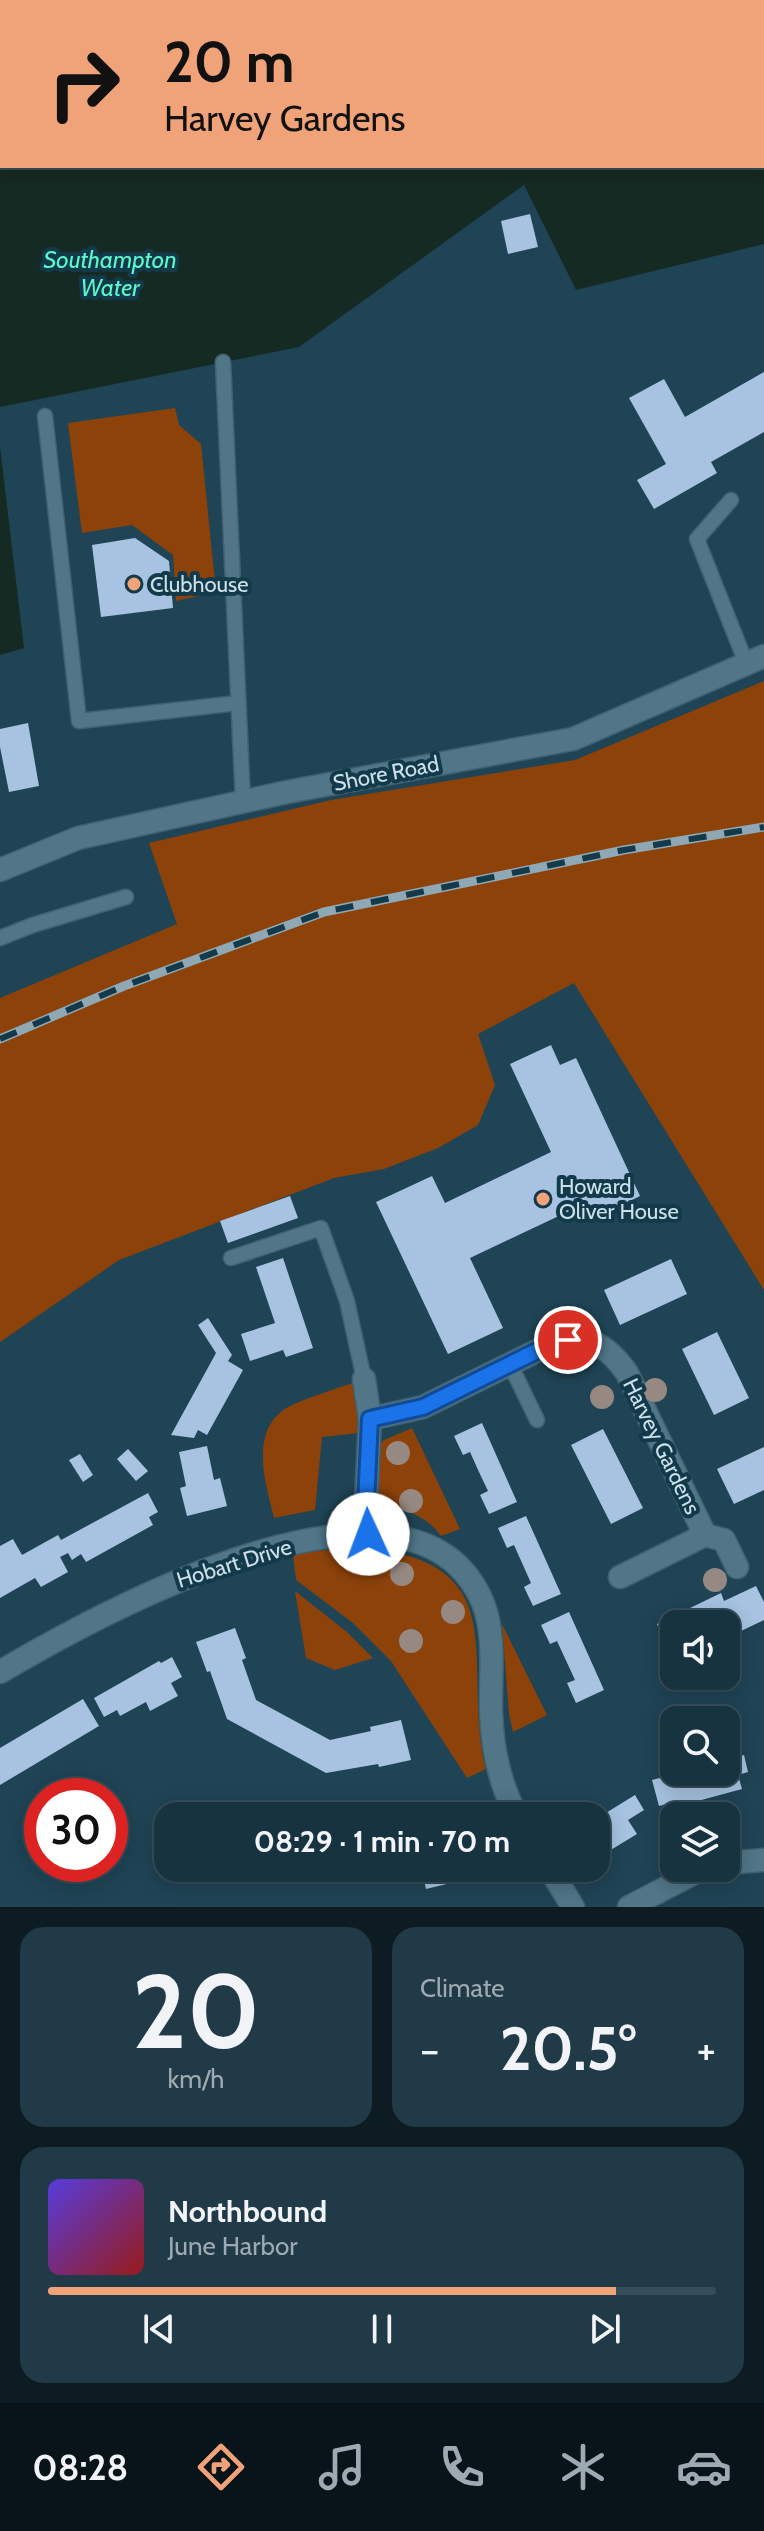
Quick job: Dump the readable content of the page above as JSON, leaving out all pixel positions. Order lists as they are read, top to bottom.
{
  "streets": {
    "street": ["Shore Road", "Harvey Gardens", "Hobart Drive"]
  },
  "water": ["Southampton Water"],
  "places": ["Clubhouse", "Howard Oliver House"],
  "page": {
    "turn": ["20 m", "Harvey Gardens"],
    "limit": "30",
    "trip": "08:29 · 1 min · 70 m",
    "tile": [
      ["20", "km/h"],
      "Climate"
    ],
    "heat": ["−", "20.5°", "+"],
    "song": ["Northbound", "June Harbor"],
    "tabs": "08:28"
  }
}
